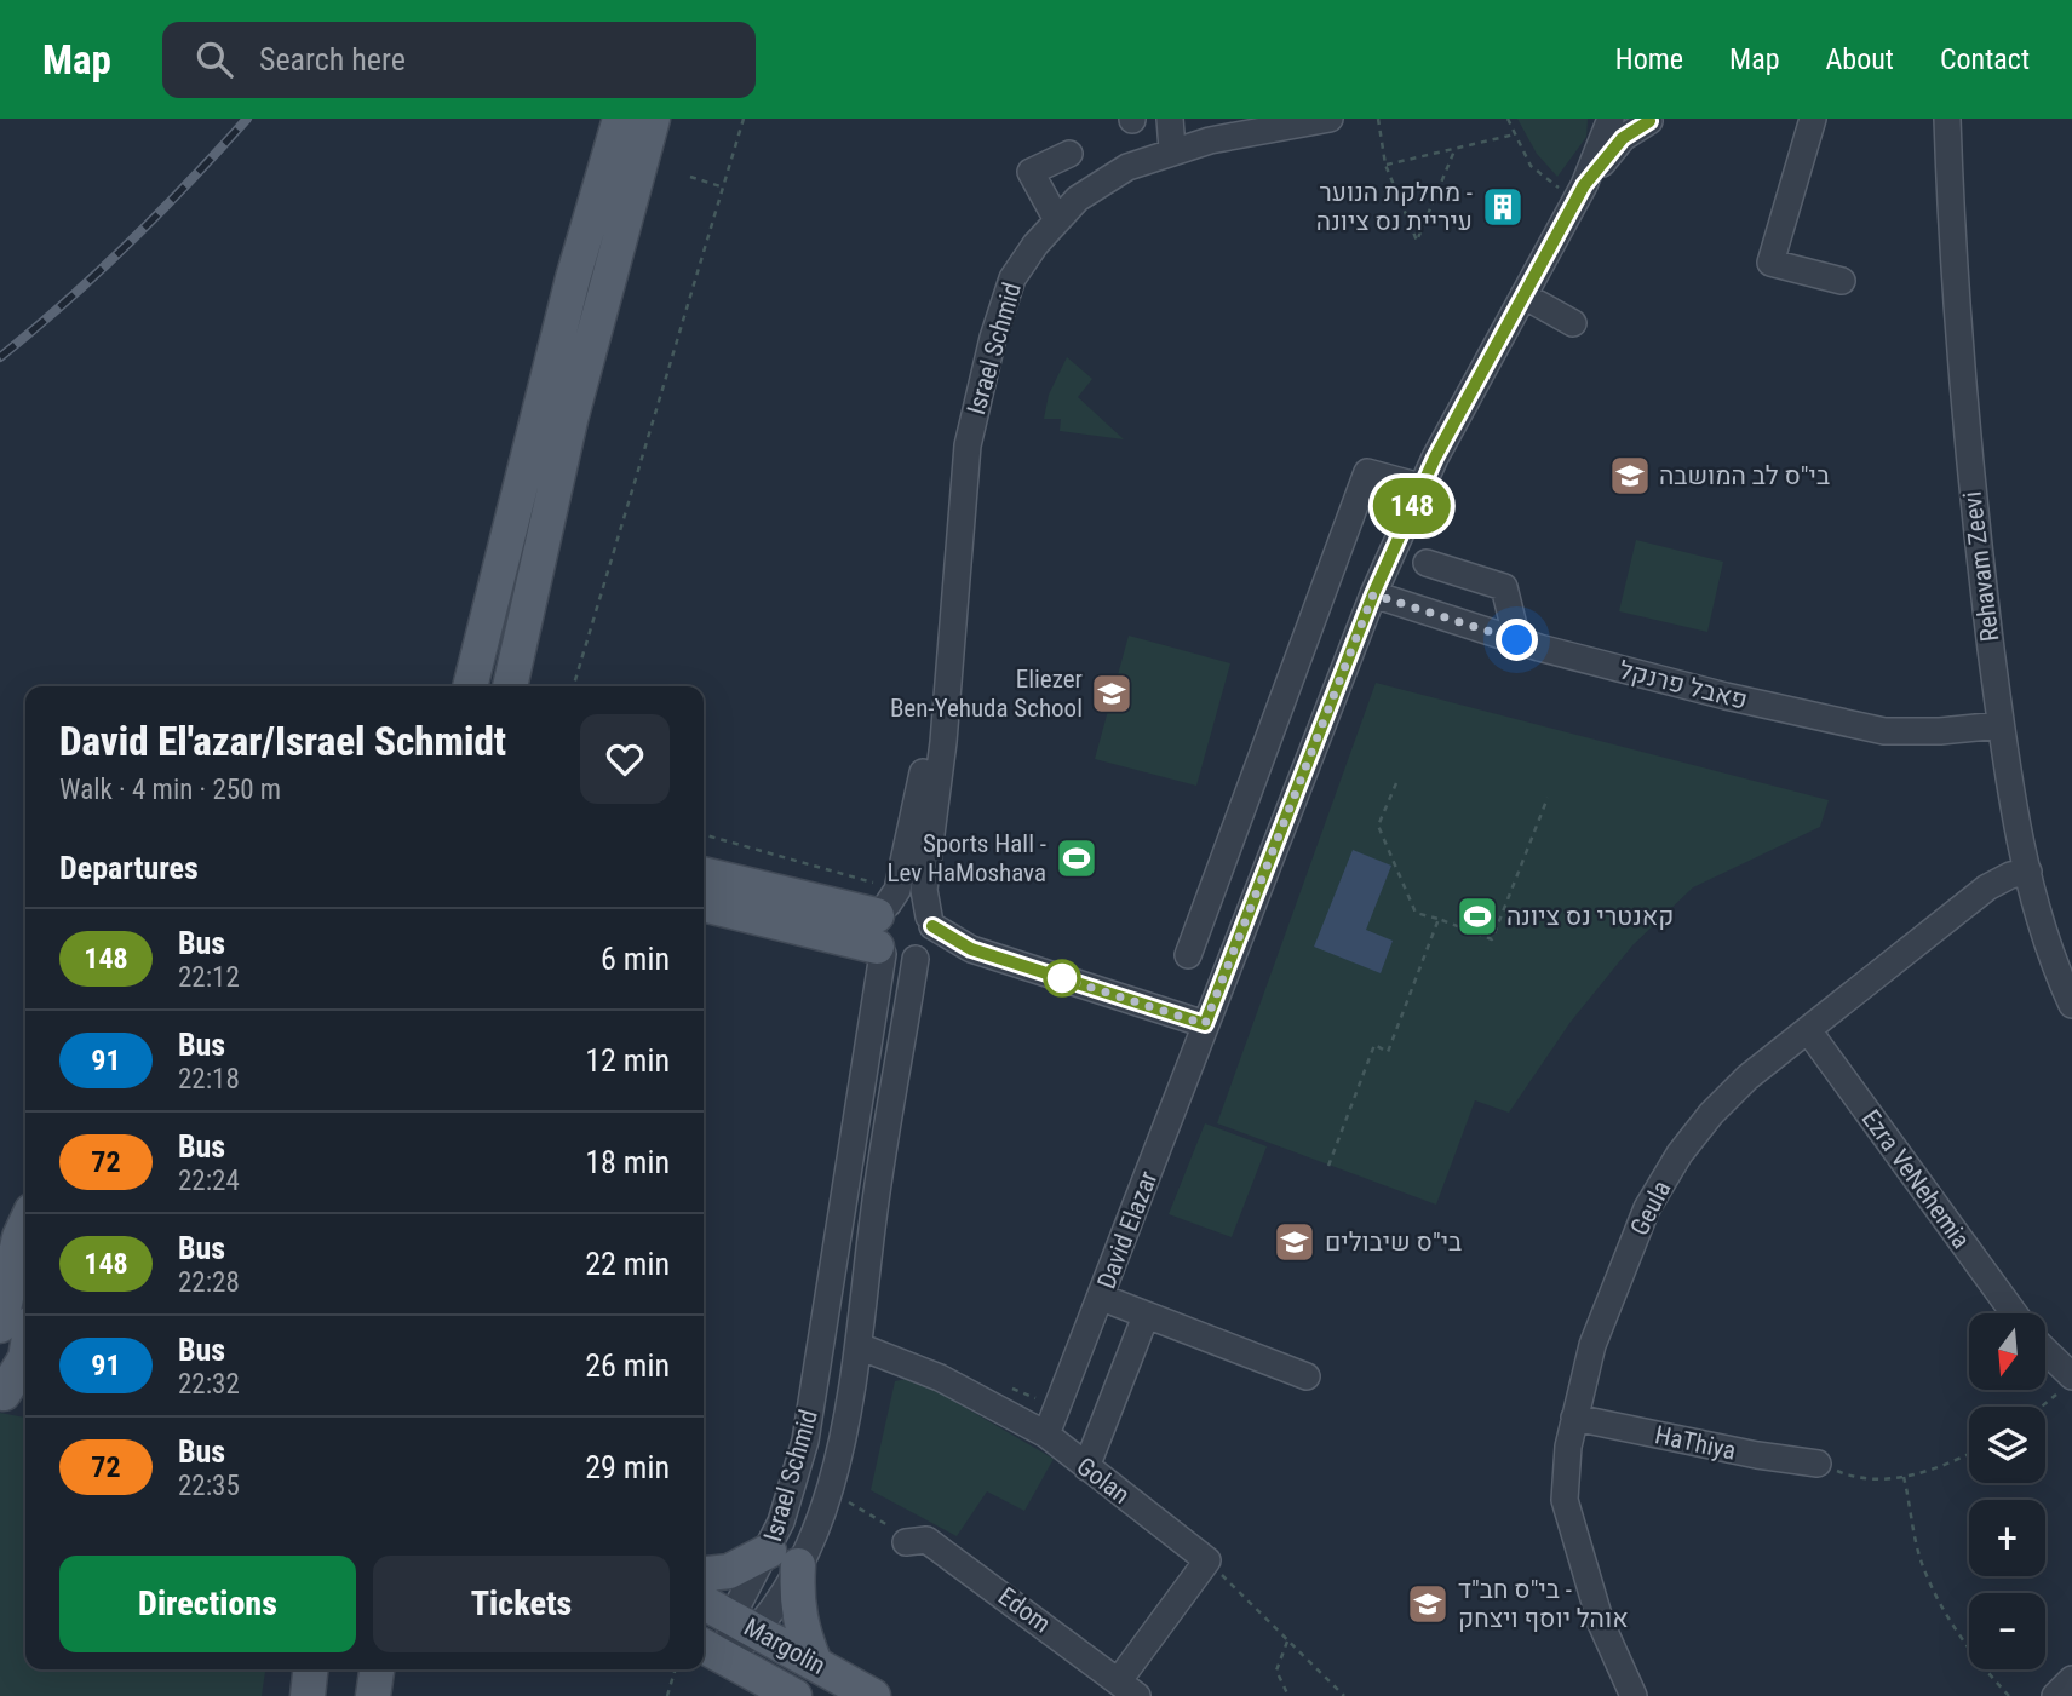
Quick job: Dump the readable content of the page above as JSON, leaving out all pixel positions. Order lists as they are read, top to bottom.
{
  "streets": {
    "main road": ["Margolin"],
    "street": [
      "Israel Schmid",
      "Rehavam Zeevi",
      "פאבל פרנקל",
      "Ezra VeNehemia",
      "Geula",
      "David Elazar",
      "HaThiya",
      "Golan",
      "Edom"
    ]
  },
  "crossings": [
    ["Israel Schmid", "Golan"],
    ["Israel Schmid", "Margolin"],
    ["Rehavam Zeevi", "פאבל פרנקל"],
    ["Rehavam Zeevi", "Geula"],
    ["פאבל פרנקל", "David Elazar"],
    ["Ezra VeNehemia", "Geula"],
    ["Geula", "HaThiya"],
    ["David Elazar", "Golan"]
  ],
  "places": {
    "building": ["מחלקת הנוער - עיריית נס ציונה"],
    "school or university": [
      "בי\"ס לב המושבה",
      "Eliezer Ben-Yehuda School",
      "בי\"ס שיבולים",
      "בי\"ס חב\"ד - אוהל יוסף ויצחק"
    ],
    "sports": ["Sports Hall - Lev HaMoshava", "קאנטרי נס ציונה"]
  },
  "lines": ["bus line 148"],
  "north": "bottom",
  "page": {
    "header": "Map",
    "search": "Search here",
    "nav": [
      "Home",
      "Map",
      "About",
      "Contact"
    ],
    "on_map": "148",
    "heading": [
      ["David El'azar/Israel Schmidt", "Walk · 4 min · 250 m"],
      "Departures"
    ],
    "list": [
      {
        "mark": "148",
        "name": "Bus",
        "note": "22:12",
        "value": "6 min"
      },
      {
        "mark": "91",
        "name": "Bus",
        "note": "22:18",
        "value": "12 min"
      },
      {
        "mark": "72",
        "name": "Bus",
        "note": "22:24",
        "value": "18 min"
      },
      {
        "mark": "148",
        "name": "Bus",
        "note": "22:28",
        "value": "22 min"
      },
      {
        "mark": "91",
        "name": "Bus",
        "note": "22:32",
        "value": "26 min"
      },
      {
        "mark": "72",
        "name": "Bus",
        "note": "22:35",
        "value": "29 min"
      }
    ],
    "map_buttons": ["+", "−"],
    "buttons": ["Directions", "Tickets"]
  }
}
